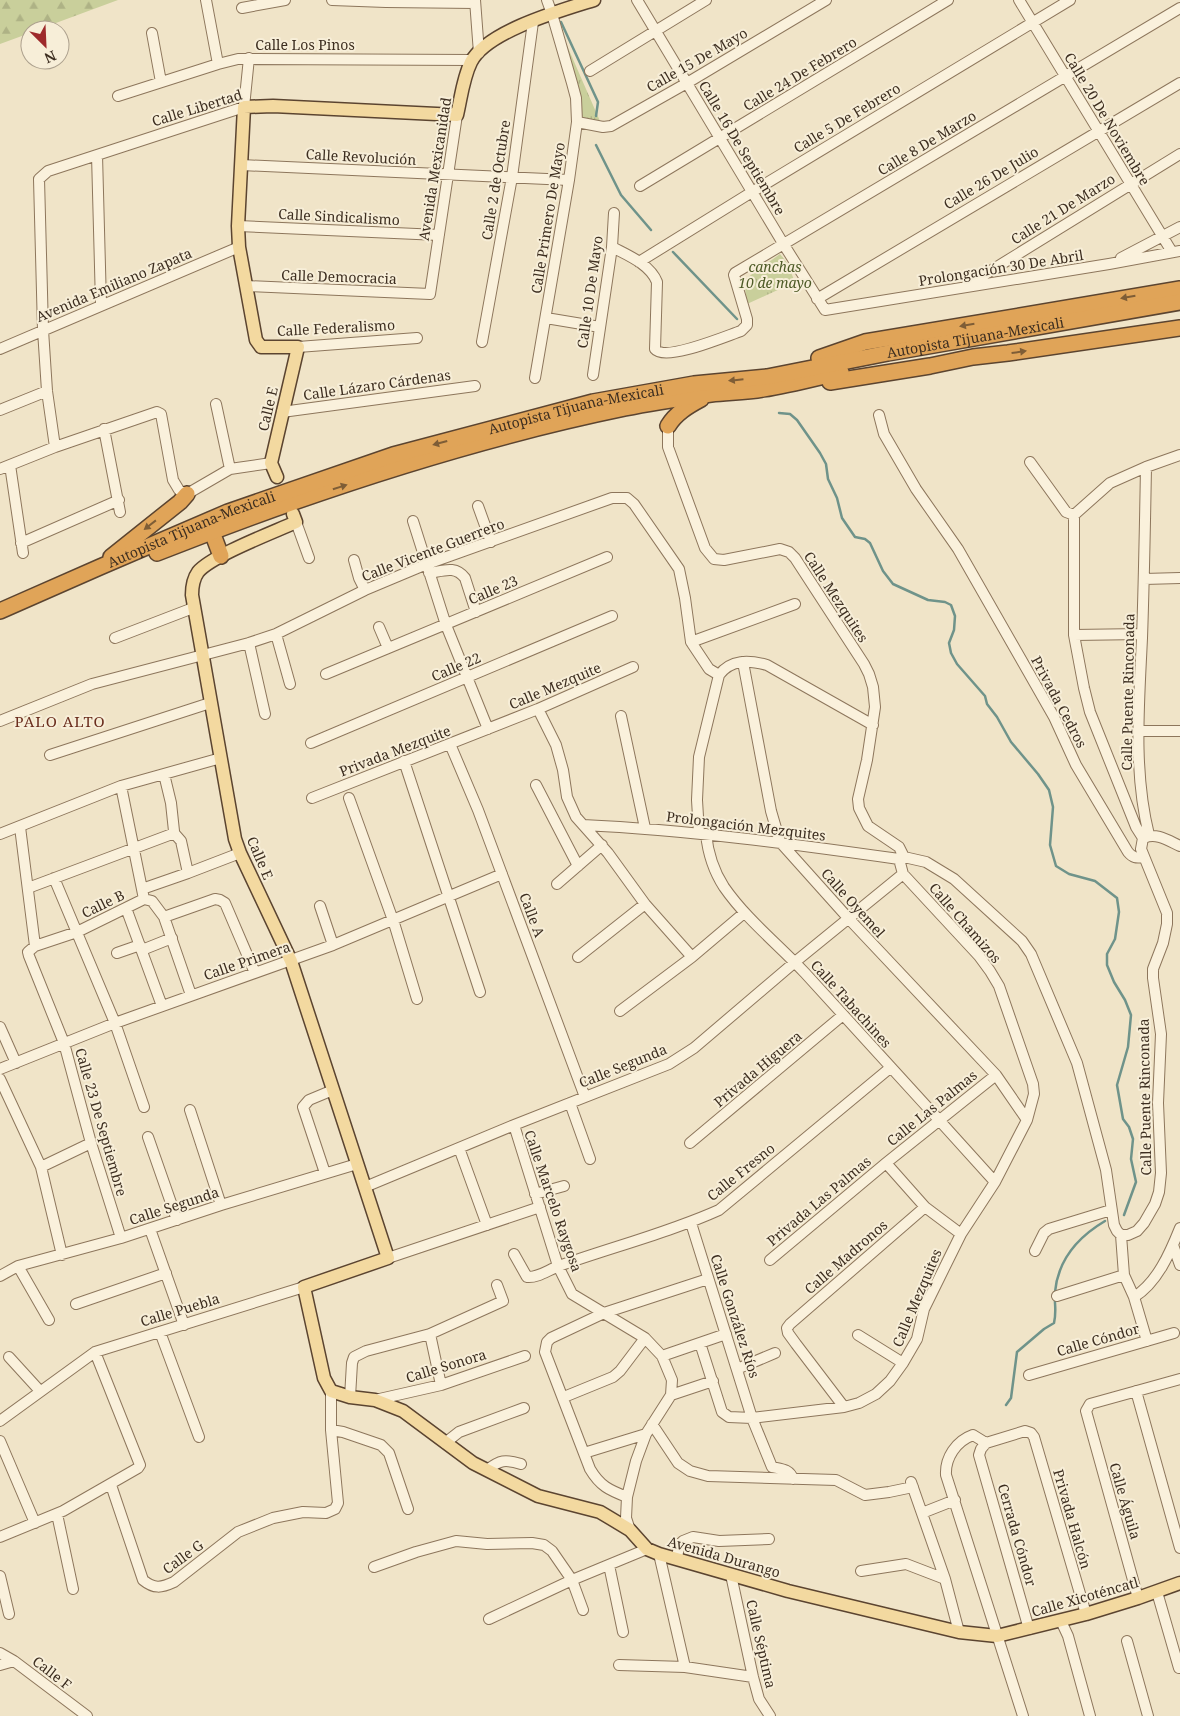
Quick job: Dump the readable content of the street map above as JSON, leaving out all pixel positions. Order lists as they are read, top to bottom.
{
  "streets": {
    "highway": ["Autopista Tijuana-Mexicali"],
    "main road": [
      "Calle Libertad",
      "Avenida Mexicanidad",
      "Calle Federalismo",
      "Calle E",
      "Calle Puebla",
      "Avenida Durango",
      "Calle Xicoténcatl"
    ],
    "street": [
      "Calle Los Pinos",
      "Calle 15 De Mayo",
      "Calle 24 De Febrero",
      "Calle 5 De Febrero",
      "Calle 20 De Noviembre",
      "Calle 8 De Marzo",
      "Calle 16 De Septiembre",
      "Calle Revolución",
      "Calle 26 De Julio",
      "Calle 2 de Octubre",
      "Calle 21 De Marzo",
      "Calle Sindicalismo",
      "Calle Primero De Mayo",
      "Prolongación 30 De Abril",
      "Calle Democracia",
      "Avenida Emiliano Zapata",
      "Calle 10 De Mayo",
      "Calle Lázaro Cárdenas",
      "Calle Vicente Guerrero",
      "Calle 23",
      "Calle Mezquites",
      "Calle 22",
      "Calle Mezquite",
      "Calle Puente Rinconada",
      "Privada Cedros",
      "Privada Mezquite",
      "Prolongación Mezquites",
      "Calle Oyemel",
      "Calle B",
      "Calle A",
      "Calle Chamizos",
      "Calle Primera",
      "Calle Tabachines",
      "Calle Segunda",
      "Privada Higuera",
      "Calle Las Palmas",
      "Calle 23 De Septiembre",
      "Calle Fresno",
      "Calle Marcelo Raygosa",
      "Privada Las Palmas",
      "Calle Madronos",
      "Calle González Ríos",
      "Calle Cóndor",
      "Calle Sonora",
      "Calle Águila",
      "Privada Halcón",
      "Cerrada Cóndor",
      "Calle G",
      "Calle Séptima",
      "Calle F"
    ]
  },
  "crossings": [
    ["Calle Los Pinos", "Avenida Mexicanidad"],
    ["Calle 15 De Mayo", "Calle 16 De Septiembre"],
    ["Calle 15 De Mayo", "Calle Primero De Mayo"],
    ["Calle 24 De Febrero", "Calle 16 De Septiembre"],
    ["Calle Libertad", "Avenida Mexicanidad"],
    ["Calle Libertad", "Avenida Emiliano Zapata"],
    ["Calle 5 De Febrero", "Calle 20 De Noviembre"],
    ["Calle 5 De Febrero", "Calle 8 De Marzo"],
    ["Calle 5 De Febrero", "Calle 16 De Septiembre"],
    ["Calle 20 De Noviembre", "Calle 8 De Marzo"],
    ["Calle 20 De Noviembre", "Calle 26 De Julio"],
    ["Calle 20 De Noviembre", "Calle 21 De Marzo"],
    ["Calle 20 De Noviembre", "Prolongación 30 De Abril"],
    ["Calle 8 De Marzo", "Calle 16 De Septiembre"],
    ["Calle 16 De Septiembre", "Calle 26 De Julio"],
    ["Calle 16 De Septiembre", "Prolongación 30 De Abril"],
    ["Calle Revolución", "Avenida Mexicanidad"],
    ["Calle Revolución", "Calle 2 de Octubre"],
    ["Calle Revolución", "Calle Primero De Mayo"],
    ["Avenida Mexicanidad", "Calle Sindicalismo"],
    ["Avenida Mexicanidad", "Calle Democracia"],
    ["Calle 21 De Marzo", "Prolongación 30 De Abril"],
    ["Calle Democracia", "Calle Federalismo"],
    ["Calle Federalismo", "Calle E"],
    ["Calle Lázaro Cárdenas", "Calle E"],
    ["Calle E", "Calle Vicente Guerrero"],
    ["Calle E", "Calle Primera"],
    ["Calle E", "Calle Segunda"],
    ["Calle E", "Calle Puebla"],
    ["Calle Vicente Guerrero", "Calle Tabachines"],
    ["Calle Mezquites", "Prolongación Mezquites"],
    ["Calle Mezquites", "Calle Oyemel"],
    ["Calle Mezquites", "Calle Chamizos"],
    ["Calle Mezquites", "Calle Tabachines"],
    ["Calle Mezquites", "Calle Madronos"],
    ["Calle Mezquites", "Calle González Ríos"],
    ["Calle Mezquite", "Privada Mezquite"],
    ["Calle Puente Rinconada", "Privada Cedros"],
    ["Calle Puente Rinconada", "Prolongación Mezquites"],
    ["Privada Mezquite", "Calle A"],
    ["Prolongación Mezquites", "Calle Oyemel"],
    ["Prolongación Mezquites", "Calle Chamizos"],
    ["Prolongación Mezquites", "Calle Tabachines"],
    ["Calle Oyemel", "Calle Segunda"],
    ["Calle Oyemel", "Calle Las Palmas"],
    ["Calle B", "Calle 23 De Septiembre"],
    ["Calle A", "Calle Primera"],
    ["Calle A", "Calle Segunda"],
    ["Calle Chamizos", "Calle Segunda"],
    ["Calle Primera", "Calle 23 De Septiembre"],
    ["Calle Tabachines", "Calle Segunda"],
    ["Calle Tabachines", "Privada Higuera"],
    ["Calle Tabachines", "Calle Las Palmas"],
    ["Calle Tabachines", "Calle Fresno"],
    ["Calle Segunda", "Calle 23 De Septiembre"],
    ["Calle Segunda", "Calle Marcelo Raygosa"],
    ["Calle Las Palmas", "Privada Las Palmas"],
    ["Calle Fresno", "Calle Marcelo Raygosa"],
    ["Calle Fresno", "Calle González Ríos"],
    ["Calle Marcelo Raygosa", "Calle Puebla"],
    ["Calle Sonora", "Avenida Durango"],
    ["Calle Águila", "Calle Xicoténcatl"],
    ["Privada Halcón", "Cerrada Cóndor"],
    ["Privada Halcón", "Calle Xicoténcatl"],
    ["Cerrada Cóndor", "Calle Xicoténcatl"],
    ["Avenida Durango", "Calle Xicoténcatl"],
    ["Avenida Durango", "Calle Séptima"]
  ],
  "districts": ["PALO ALTO"],
  "parks": ["canchas 10 de mayo"],
  "north": "bottom right"
}
